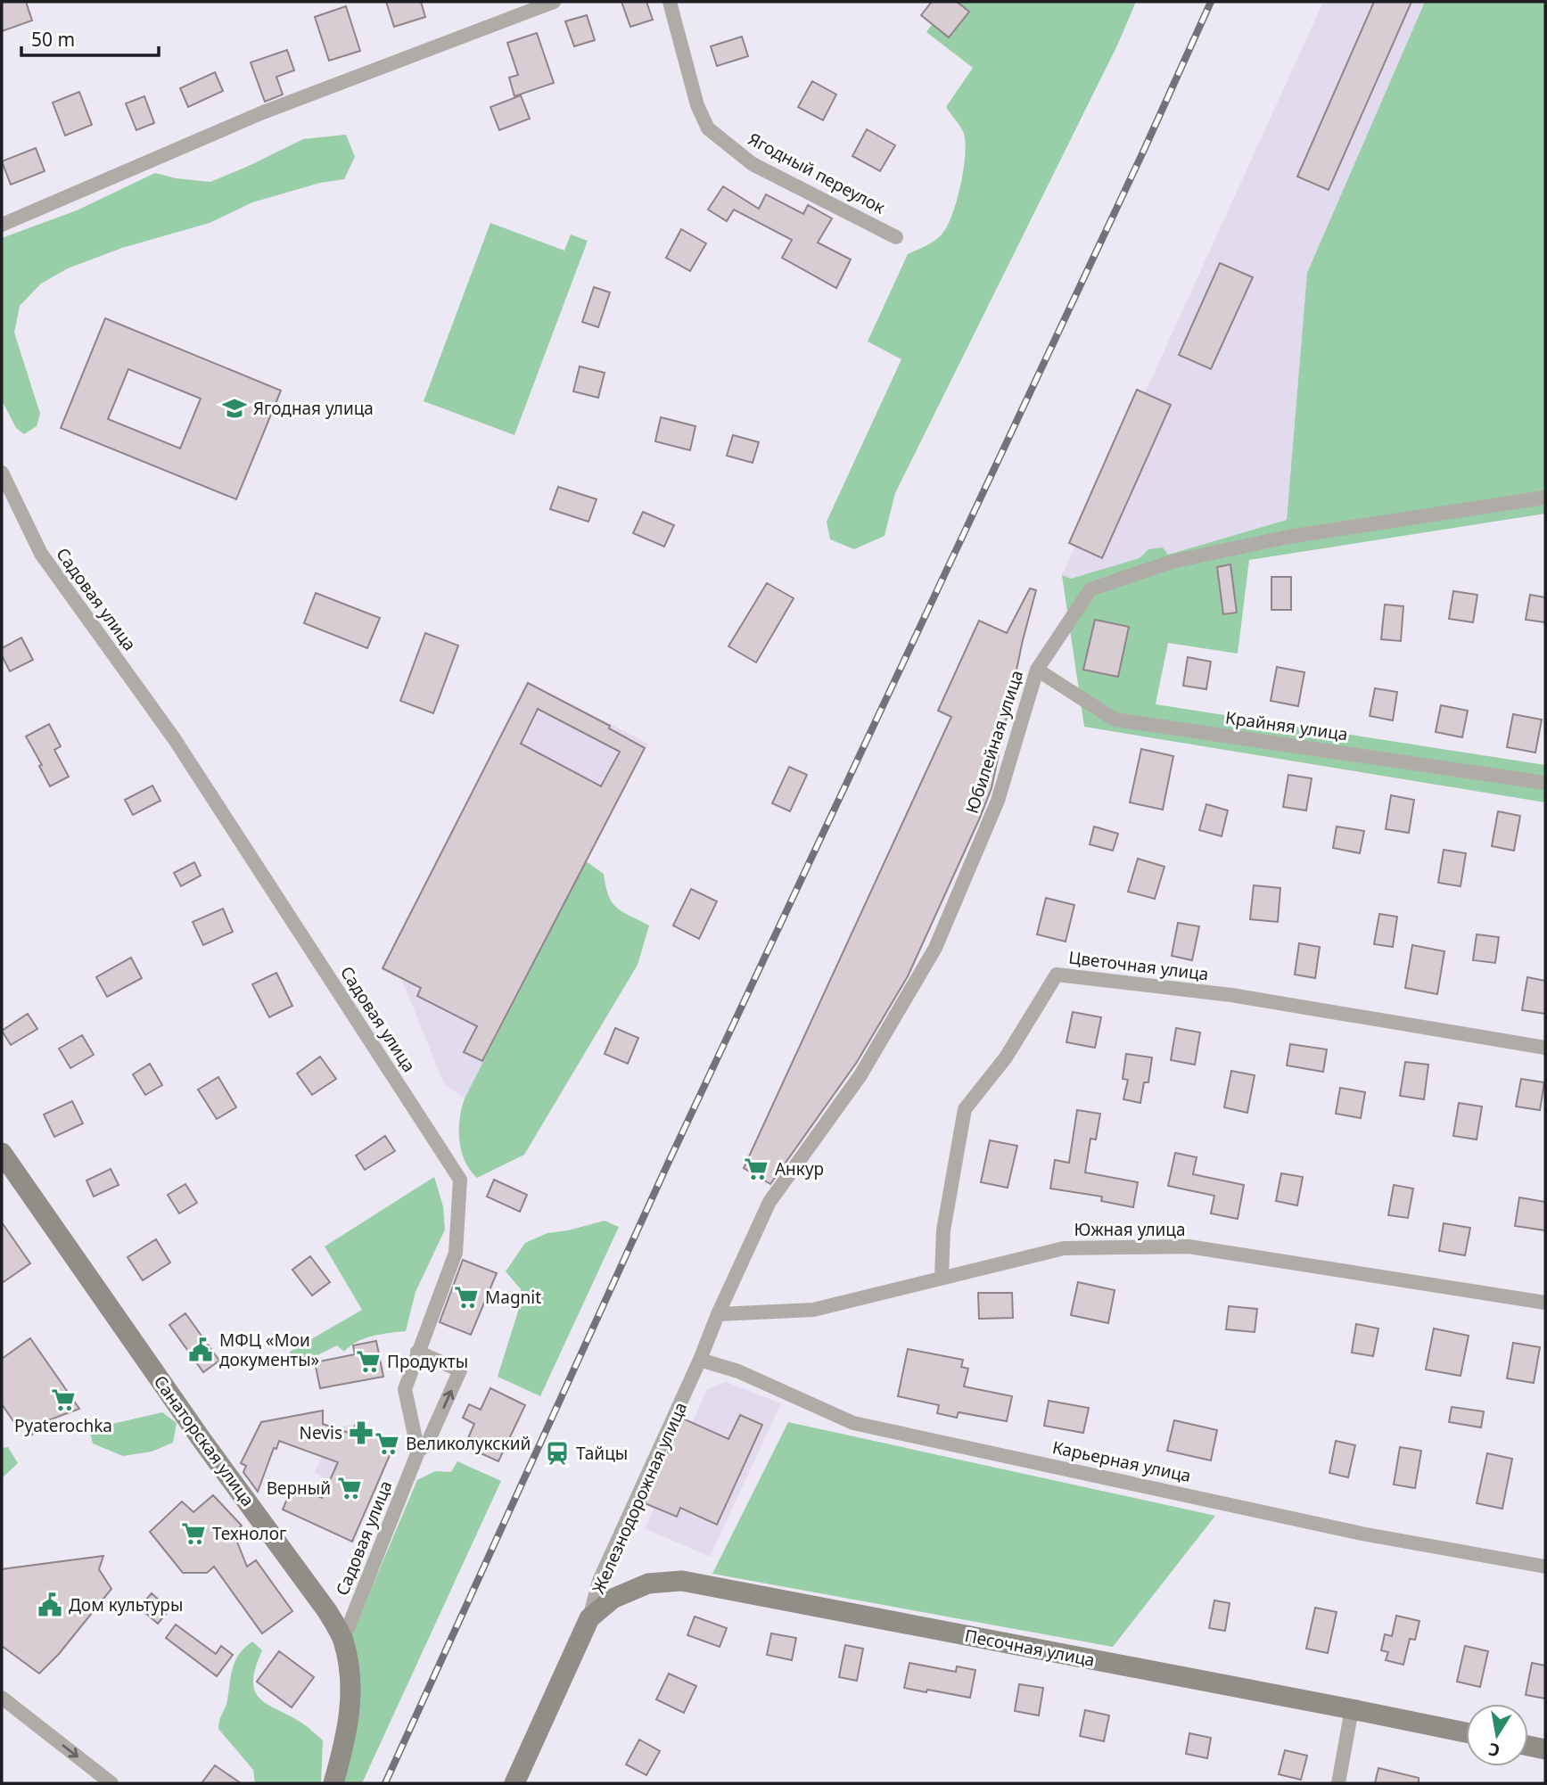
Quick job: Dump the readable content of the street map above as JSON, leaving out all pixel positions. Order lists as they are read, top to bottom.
{
  "streets": {
    "street": [
      "Ягодный переулок",
      "Садовая улица",
      "Крайняя улица",
      "Юбилейная улица",
      "Цветочная улица",
      "Южная улица",
      "Санаторская улица",
      "Карьерная улица",
      "Железнодорожная улица",
      "Песочная улица"
    ]
  },
  "crossings": [
    ["Садовая улица", "Санаторская улица"],
    ["Крайняя улица", "Юбилейная улица"],
    ["Юбилейная улица", "Южная улица"],
    ["Юбилейная улица", "Железнодорожная улица"],
    ["Цветочная улица", "Южная улица"],
    ["Южная улица", "Железнодорожная улица"],
    ["Карьерная улица", "Железнодорожная улица"],
    ["Железнодорожная улица", "Песочная улица"]
  ],
  "places": {
    "school or university": ["Ягодная улица"],
    "supermarket": [
      "Анкур",
      "Magnit",
      "Продукты",
      "Pyaterochka",
      "Великолукский",
      "Верный",
      "Технолог"
    ],
    "public building": ["МФЦ «Мои документы»", "Дом культуры"],
    "pharmacy": ["Nevis"],
    "station": ["Тайцы"]
  },
  "scale_bar": "50 m",
  "north": "bottom"
}
